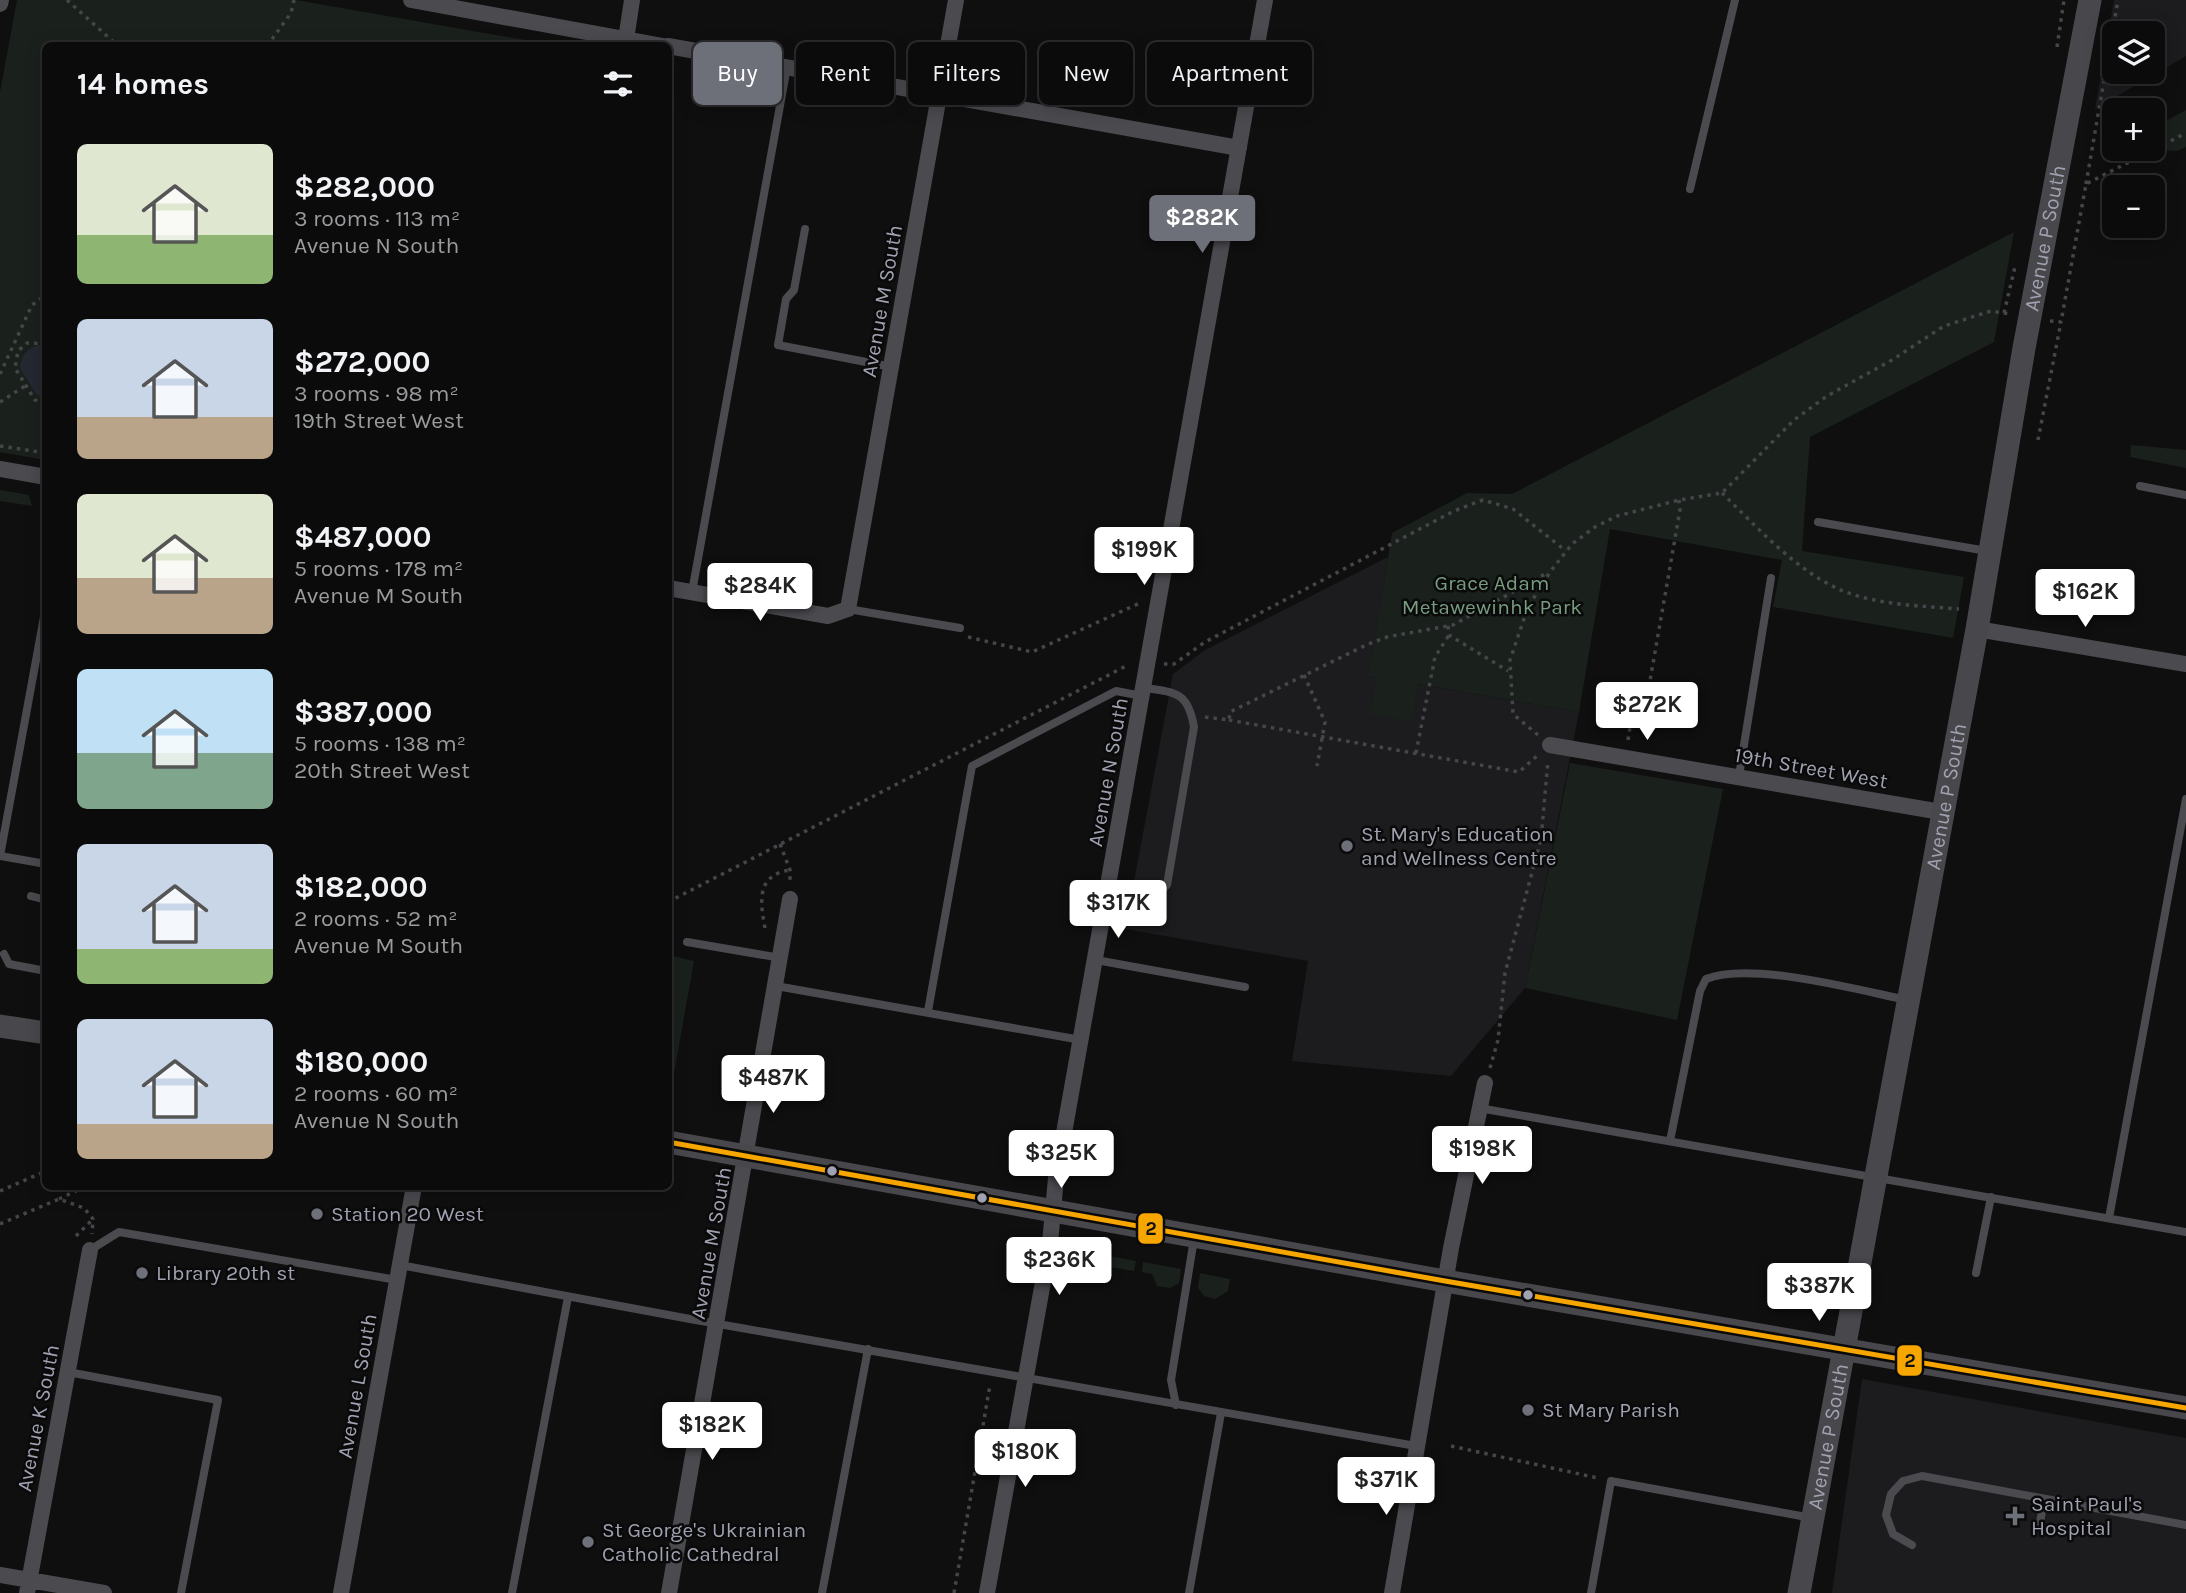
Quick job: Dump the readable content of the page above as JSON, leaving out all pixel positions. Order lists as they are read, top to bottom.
{
  "streets": {
    "main road": ["Avenue P South"],
    "street": [
      "Avenue M South",
      "19th Street West",
      "Avenue N South",
      "Avenue L South",
      "Avenue K South"
    ]
  },
  "crossings": [
    ["Avenue P South", "19th Street West"]
  ],
  "parks": ["Grace Adam Metawewinhk Park"],
  "places": {
    "other": [
      "St. Mary's Education and Wellness Centre",
      "Station 20 West",
      "Library 20th st",
      "St Mary Parish",
      "St George's Ukrainian Catholic Cathedral"
    ],
    "health": ["Saint Paul's Hospital"]
  },
  "lines": ["transit line 2"],
  "page": {
    "map_buttons": ["+", "−"],
    "chip": [
      "Buy",
      "Rent",
      "Filters",
      "New",
      "Apartment"
    ],
    "heading": "14 homes",
    "list": [
      {
        "name": "$282,000",
        "note": "3 rooms · 113 m² · Avenue N South"
      },
      {
        "name": "$272,000",
        "note": "3 rooms · 98 m² · 19th Street West"
      },
      {
        "name": "$487,000",
        "note": "5 rooms · 178 m² · Avenue M South"
      },
      {
        "name": "$387,000",
        "note": "5 rooms · 138 m² · 20th Street West"
      },
      {
        "name": "$182,000",
        "note": "2 rooms · 52 m² · Avenue M South"
      },
      {
        "name": "$180,000",
        "note": "2 rooms · 60 m² · Avenue N South"
      }
    ],
    "price": [
      "$282K",
      "$199K",
      "$284K",
      "$162K",
      "$272K",
      "$317K",
      "$487K",
      "$198K",
      "$325K",
      "$236K",
      "$387K",
      "$182K",
      "$180K",
      "$371K"
    ]
  }
}
